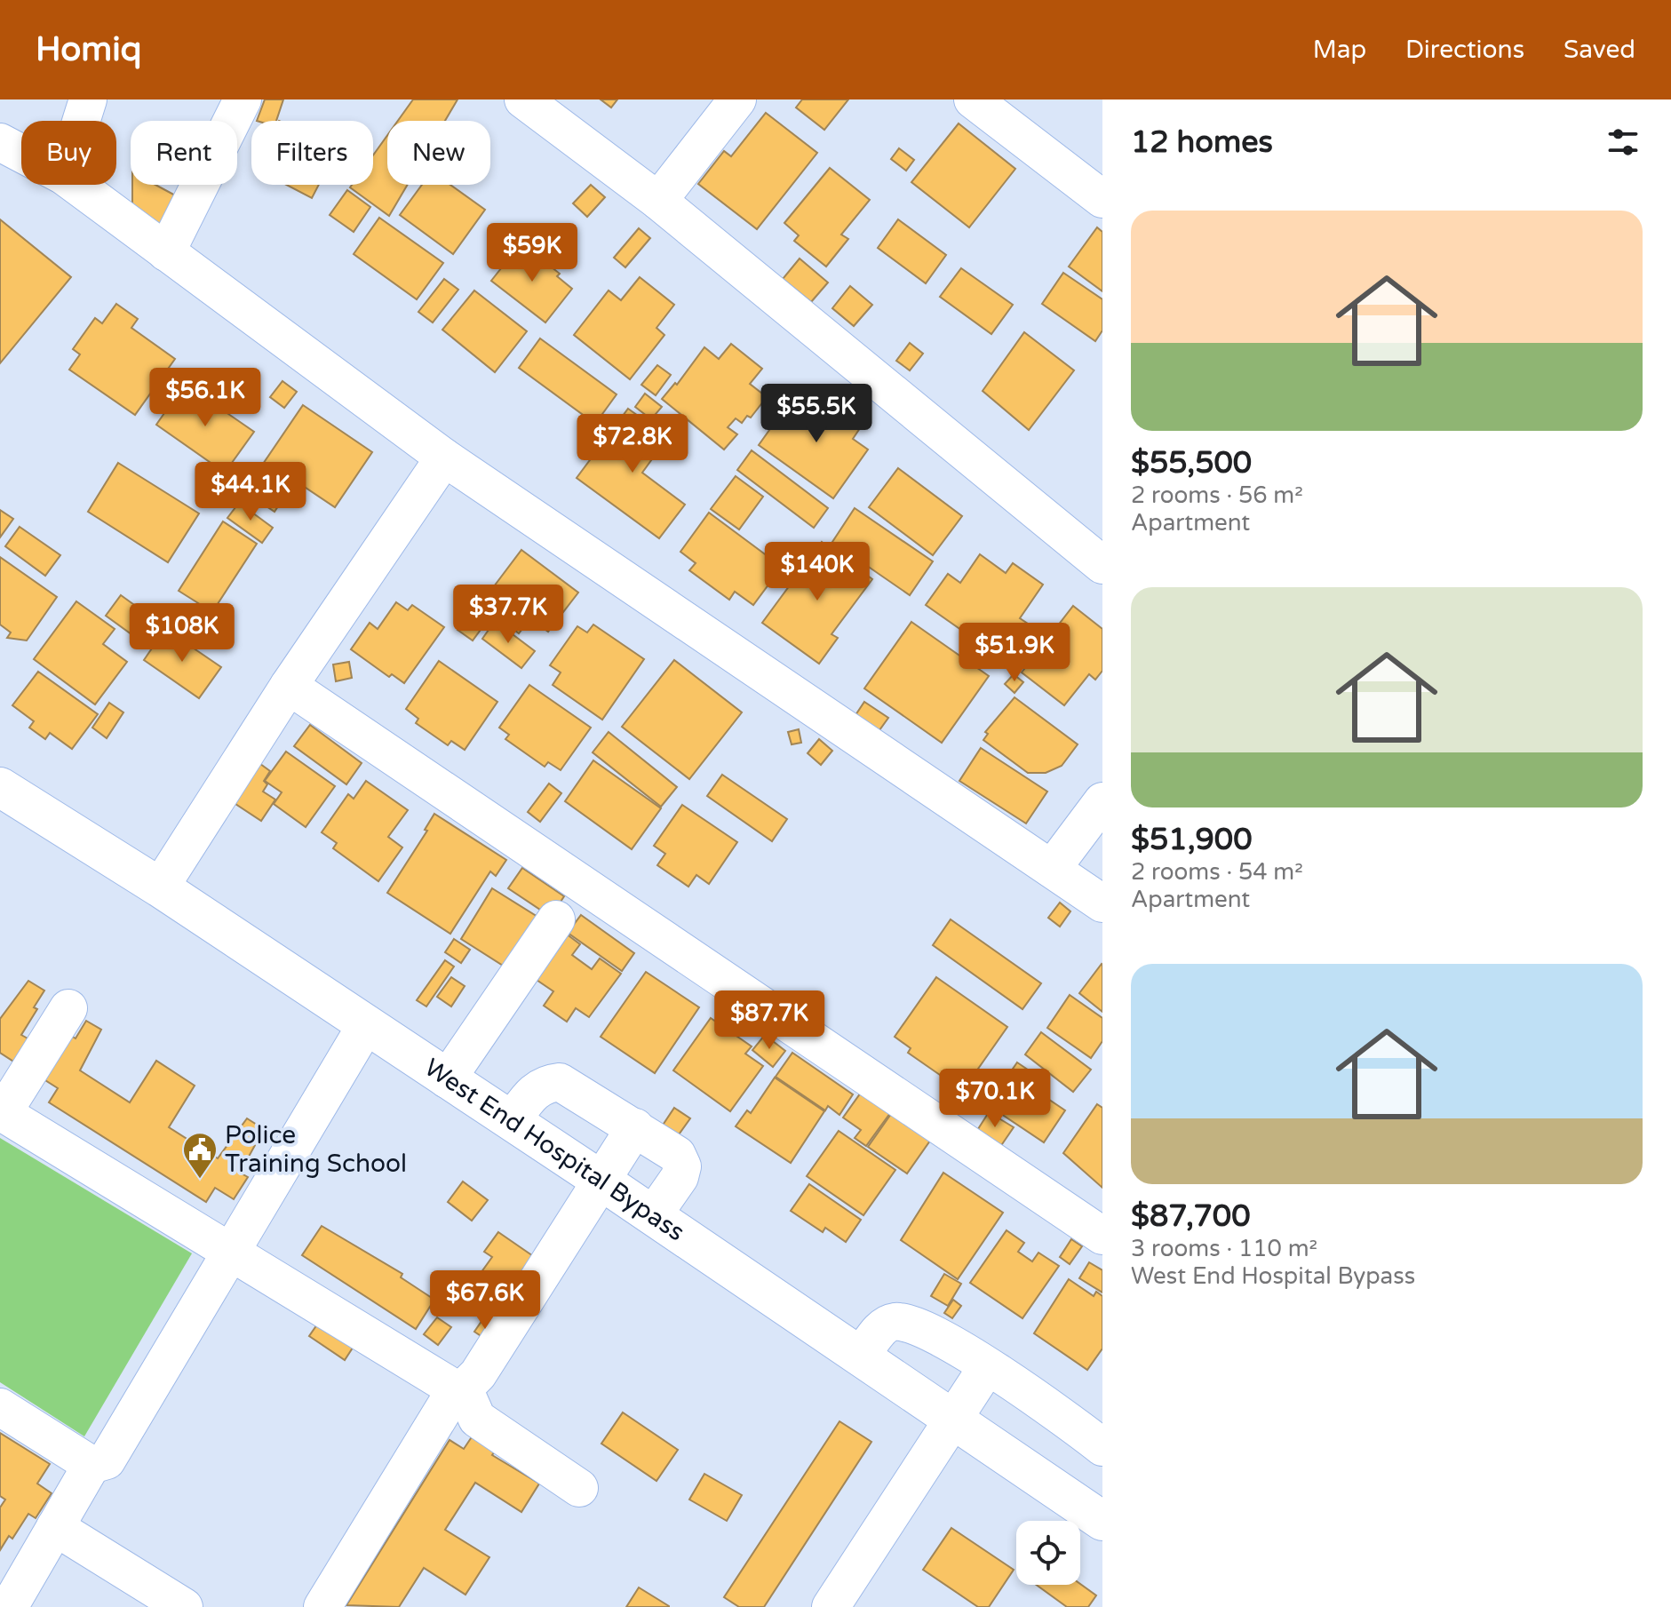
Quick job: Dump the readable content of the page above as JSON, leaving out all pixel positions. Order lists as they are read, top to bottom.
{
  "streets": {
    "highway": ["West End Hospital Bypass"]
  },
  "places": {
    "public building": ["Police Training School"]
  },
  "page": {
    "header": "Homiq",
    "nav": ["Map", "Directions", "Saved"],
    "heading": "12 homes",
    "chip": [
      "Buy",
      "Rent",
      "Filters",
      "New"
    ],
    "list": [
      {
        "name": "$55,500",
        "note": "2 rooms · 56 m² · Apartment"
      },
      {
        "name": "$51,900",
        "note": "2 rooms · 54 m² · Apartment"
      },
      {
        "name": "$87,700",
        "note": "3 rooms · 110 m² · West End Hospital Bypass"
      }
    ],
    "price": [
      "$59K",
      "$56.1K",
      "$55.5K",
      "$72.8K",
      "$44.1K",
      "$140K",
      "$37.7K",
      "$108K",
      "$51.9K",
      "$87.7K",
      "$70.1K",
      "$67.6K"
    ]
  }
}
